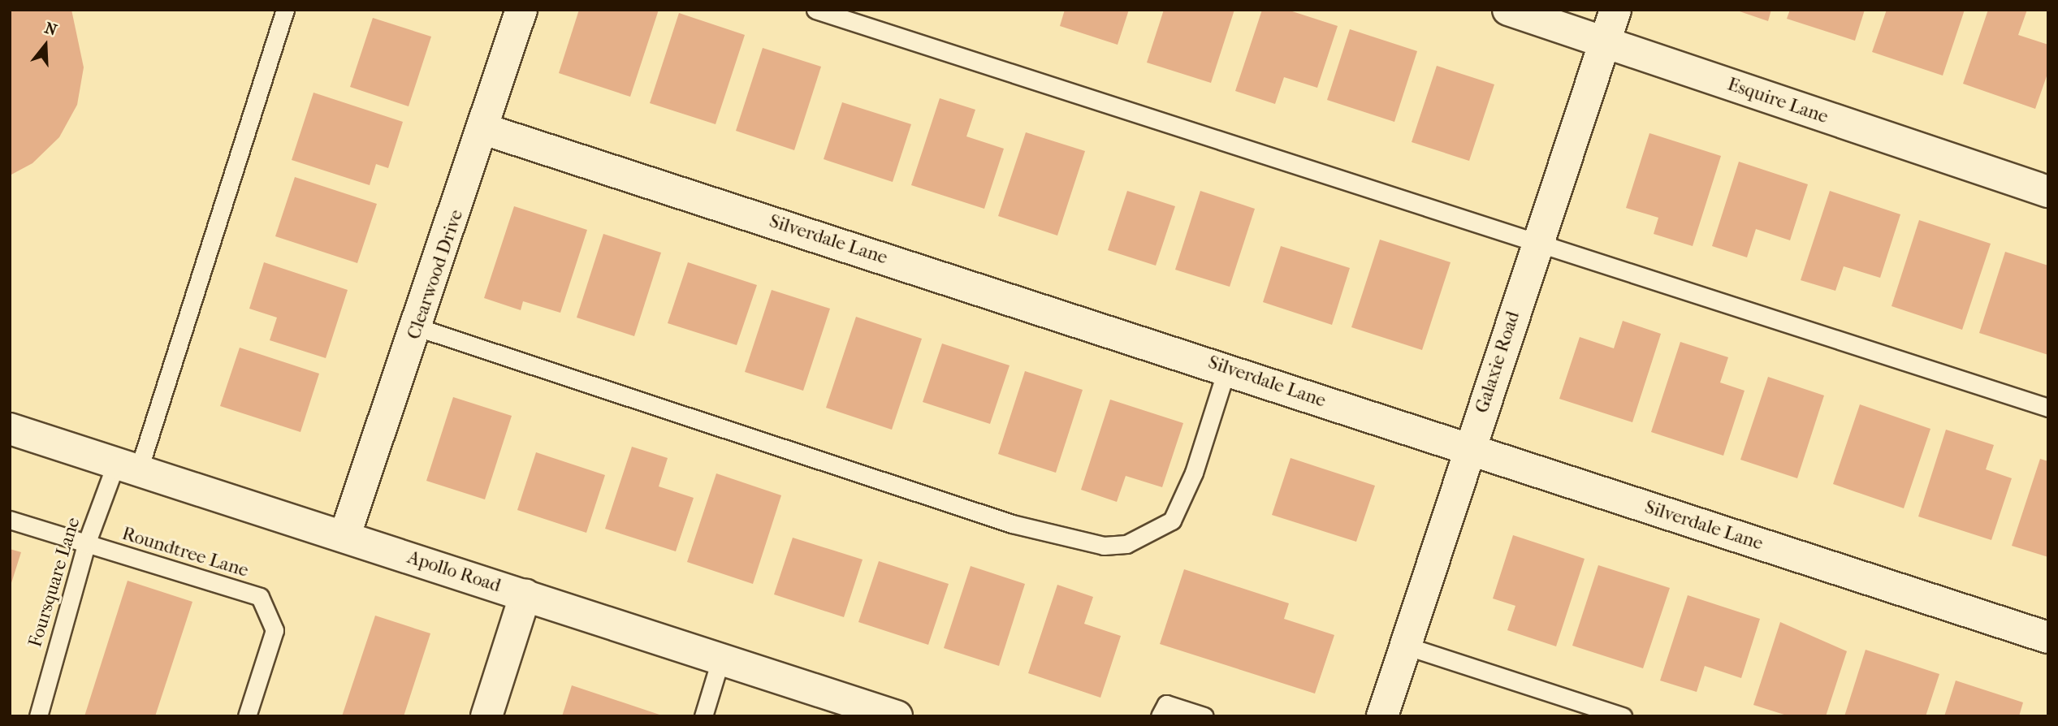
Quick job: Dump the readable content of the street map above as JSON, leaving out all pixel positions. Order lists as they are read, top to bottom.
{
  "streets": {
    "street": [
      "Esquire Lane",
      "Silverdale Lane",
      "Clearwood Drive",
      "Galaxie Road",
      "Apollo Road"
    ],
    "lane": ["Roundtree Lane", "Foursquare Lane"]
  },
  "crossings": [
    ["Esquire Lane", "Galaxie Road"],
    ["Silverdale Lane", "Clearwood Drive"],
    ["Silverdale Lane", "Galaxie Road"],
    ["Clearwood Drive", "Apollo Road"],
    ["Roundtree Lane", "Foursquare Lane"],
    ["Apollo Road", "Foursquare Lane"]
  ],
  "north": "top"
}
